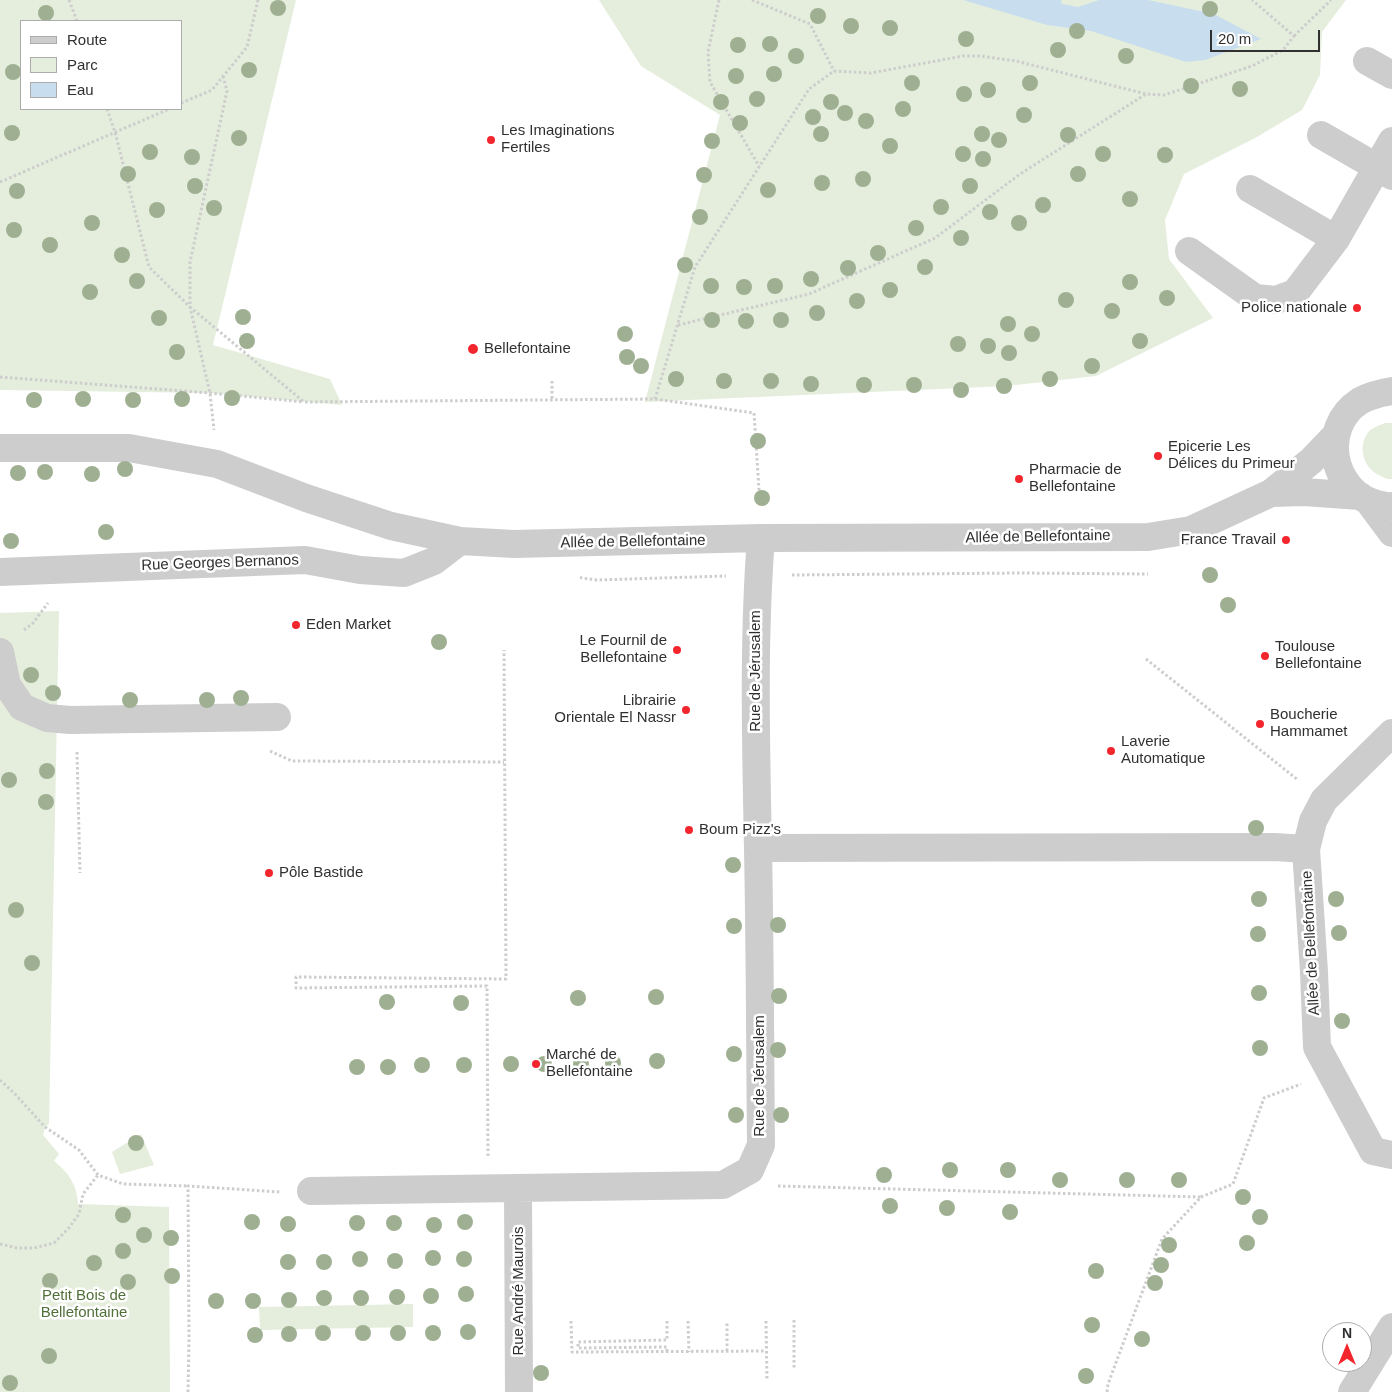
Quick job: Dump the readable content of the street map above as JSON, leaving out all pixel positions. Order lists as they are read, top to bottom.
{
  "streets": {
    "street": [
      "Allée de Bellefontaine",
      "Rue Georges Bernanos",
      "Rue de Jérusalem",
      "Rue André Maurois"
    ]
  },
  "crossings": [
    ["Allée de Bellefontaine", "Rue Georges Bernanos"],
    ["Allée de Bellefontaine", "Rue de Jérusalem"]
  ],
  "parks": ["Petit Bois de Bellefontaine"],
  "places": [
    "Les Imaginations Fertiles",
    "Police nationale",
    "Bellefontaine",
    "Epicerie Les Délices du Primeur",
    "Pharmacie de Bellefontaine",
    "France Travail",
    "Eden Market",
    "Le Fournil de Bellefontaine",
    "Toulouse Bellefontaine",
    "Librairie Orientale El Nassr",
    "Boucherie Hammamet",
    "Laverie Automatique",
    "Boum Pizz's",
    "Pôle Bastide",
    "Marché de Bellefontaine"
  ],
  "legend": ["Route", "Parc", "Eau"],
  "scale_bar": "20 m",
  "north": "top"
}
